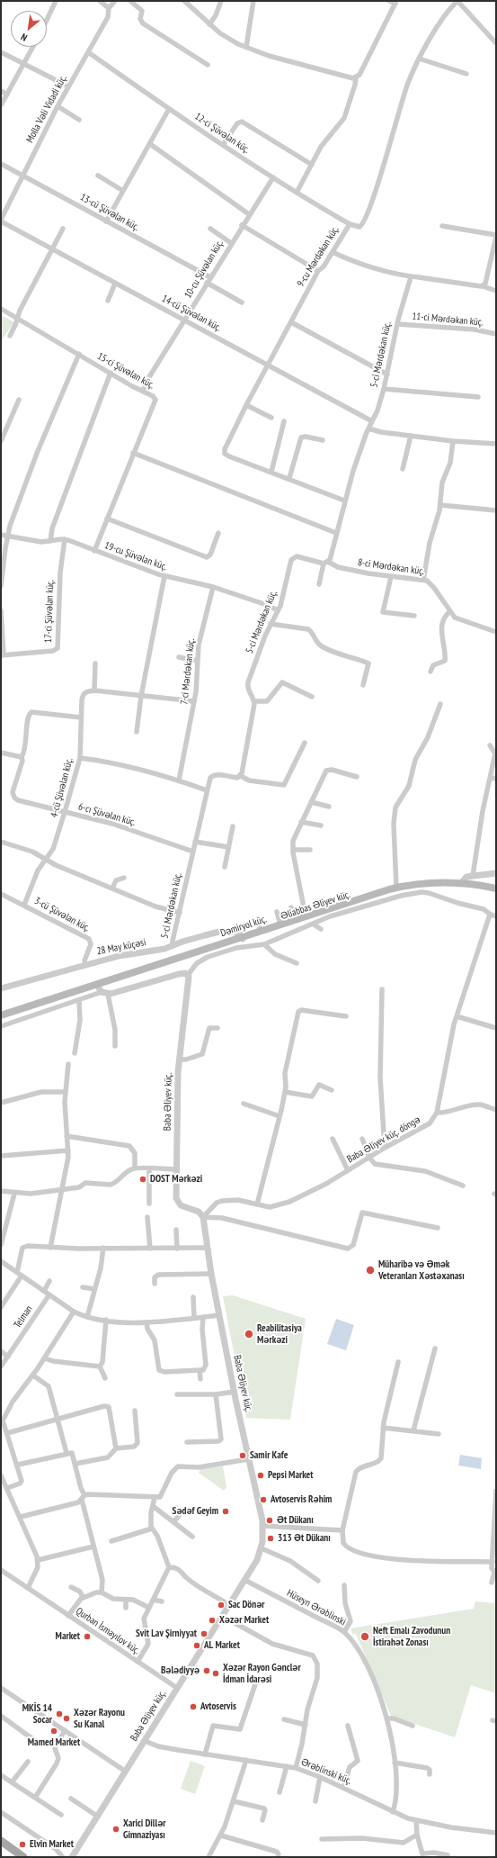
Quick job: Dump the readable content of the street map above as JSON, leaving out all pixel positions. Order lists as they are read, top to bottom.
{
  "streets": {
    "main road": ["Əliabbas Əliyev küç.", "Dəmiryol küç."],
    "street": [
      "Molla Vəli Vidadi küç.",
      "12-ci Şüvəlan küç.",
      "13-cü Şüvəlan küç.",
      "9-cu Mərdəkan küç.",
      "10-cu Şüvəlan küç.",
      "14-cü Şüvəlan küç.",
      "11-ci Mərdəkan küç.",
      "5-ci Mərdəkan küç.",
      "15-ci Şüvəlan küç.",
      "19-cu Şüvəlan küç.",
      "8-ci Mərdəkan küç.",
      "17-ci Şüvəlan küç.",
      "7-ci Mərdəkan küç.",
      "4-cü Şüvəlan küç.",
      "6-cı Şüvəlan küç.",
      "3-cü Şüvəlan küç.",
      "28 May küçəsi",
      "Baba Əliyev küç.",
      "Baba Əliyev küç. döngə",
      "Telman",
      "Hüseyn Ərəblinski",
      "Qurban İsmayılov küç.",
      "Ərəblinski küç."
    ]
  },
  "crossings": [
    ["Molla Vəli Vidadi küç.", "12-ci Şüvəlan küç."],
    ["Molla Vəli Vidadi küç.", "13-cü Şüvəlan küç."],
    ["Molla Vəli Vidadi küç.", "14-cü Şüvəlan küç."],
    ["12-ci Şüvəlan küç.", "9-cu Mərdəkan küç."],
    ["12-ci Şüvəlan küç.", "10-cu Şüvəlan küç."],
    ["13-cü Şüvəlan küç.", "10-cu Şüvəlan küç."],
    ["9-cu Mərdəkan küç.", "14-cü Şüvəlan küç."],
    ["9-cu Mərdəkan küç.", "5-ci Mərdəkan küç."],
    ["10-cu Şüvəlan küç.", "14-cü Şüvəlan küç."],
    ["10-cu Şüvəlan küç.", "15-ci Şüvəlan küç."],
    ["14-cü Şüvəlan küç.", "5-ci Mərdəkan küç."],
    ["11-ci Mərdəkan küç.", "5-ci Mərdəkan küç."],
    ["5-ci Mərdəkan küç.", "19-cu Şüvəlan küç."],
    ["5-ci Mərdəkan küç.", "8-ci Mərdəkan küç."],
    ["5-ci Mərdəkan küç.", "6-cı Şüvəlan küç."],
    ["5-ci Mərdəkan küç.", "28 May küçəsi"],
    ["15-ci Şüvəlan küç.", "19-cu Şüvəlan küç."],
    ["19-cu Şüvəlan küç.", "17-ci Şüvəlan küç."],
    ["19-cu Şüvəlan küç.", "7-ci Mərdəkan küç."],
    ["4-cü Şüvəlan küç.", "6-cı Şüvəlan küç."],
    ["4-cü Şüvəlan küç.", "3-cü Şüvəlan küç."],
    ["Əliabbas Əliyev küç.", "Dəmiryol küç."],
    ["Əliabbas Əliyev küç.", "28 May küçəsi"],
    ["3-cü Şüvəlan küç.", "28 May küçəsi"],
    ["Dəmiryol küç.", "28 May küçəsi"],
    ["Dəmiryol küç.", "Baba Əliyev küç."],
    ["Dəmiryol küç.", "Baba Əliyev küç. döngə"],
    ["Baba Əliyev küç.", "Baba Əliyev küç. döngə"],
    ["Baba Əliyev küç.", "Hüseyn Ərəblinski"],
    ["Baba Əliyev küç.", "Qurban İsmayılov küç."],
    ["Baba Əliyev küç.", "Ərəblinski küç."],
    ["Hüseyn Ərəblinski", "Ərəblinski küç."]
  ],
  "places": [
    "DOST Mərkəzi",
    "Müharibə və Əmək Veteranları Xəstəxanası",
    "Reabilitasiya Mərkəzi",
    "Samir Kafe",
    "Pepsi Market",
    "Avtoservis Rəhim",
    "Sədəf Geyim",
    "Ət Dükanı",
    "313 Ət Dükanı",
    "Sac Dönər",
    "Xəzər Market",
    "Svit Lav Şirniyyat",
    "Market",
    "Neft Emalı Zavodunun İstirahət Zonası",
    "AL Market",
    "Bələdiyyə",
    "Xəzər Rayon Gənclər İdman İdarəsi",
    "Avtoservis",
    "MKİS 14 Socar",
    "Xəzər Rayonu Su Kanal",
    "Mamed Market",
    "Xarici Dillər Gimnaziyası",
    "Elvin Market"
  ],
  "north": "bottom left"
}
